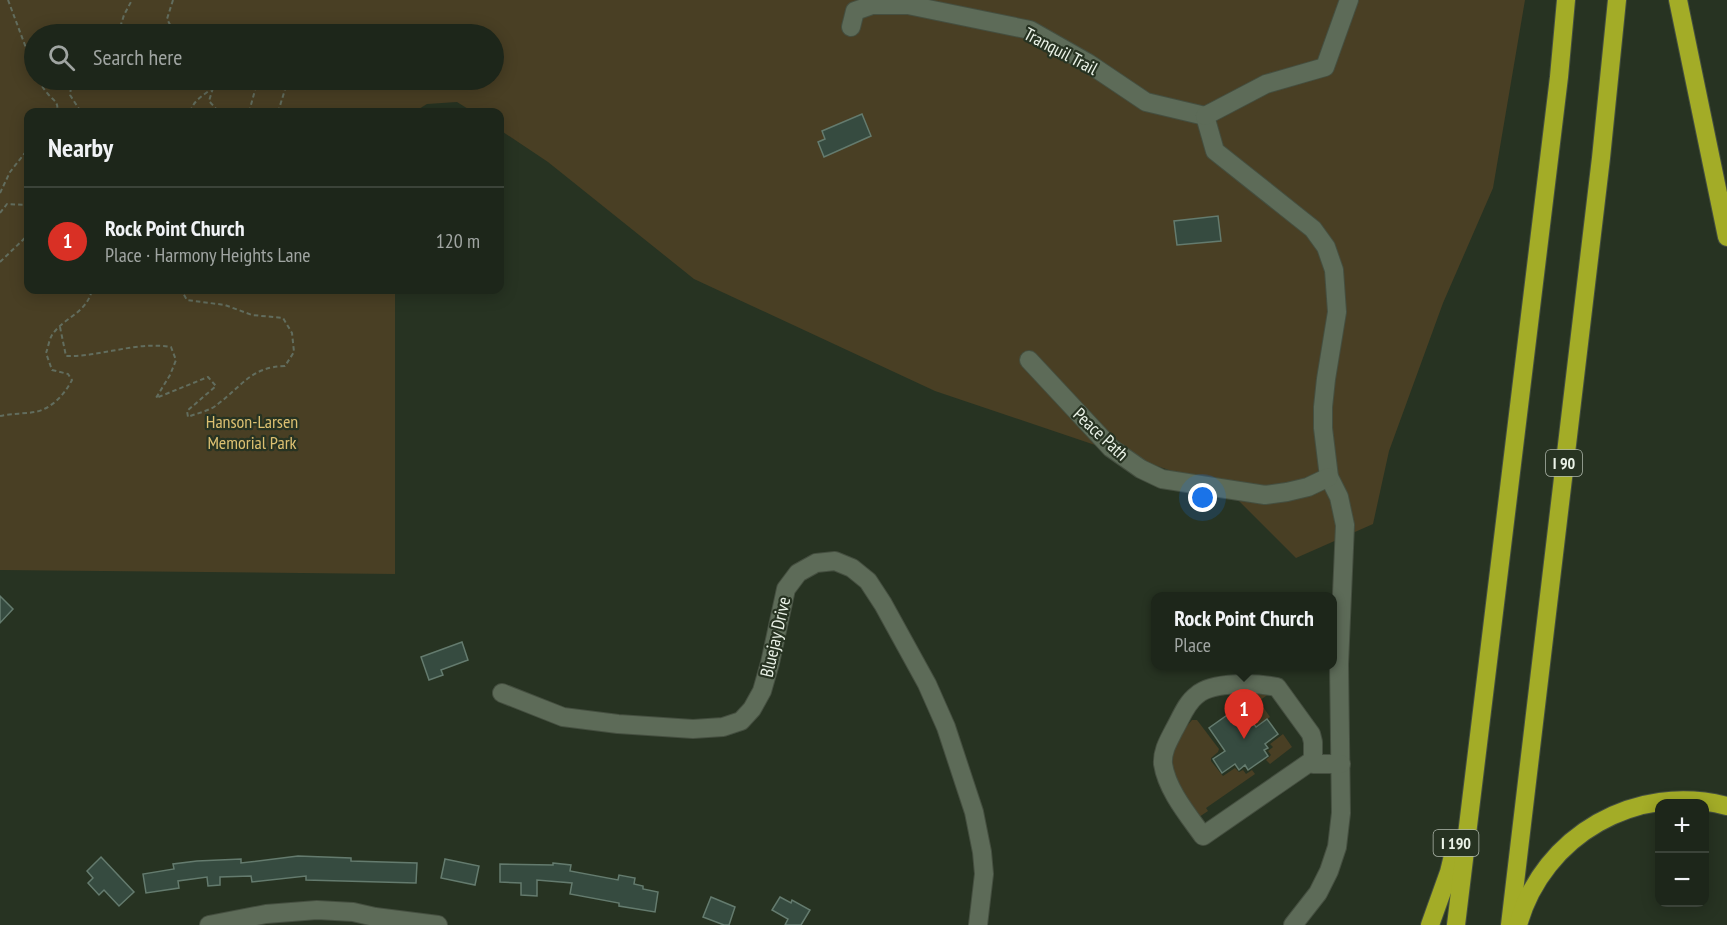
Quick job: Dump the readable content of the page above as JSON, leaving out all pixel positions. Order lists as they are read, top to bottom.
{
  "streets": {
    "highway": ["I 90", "I 190"],
    "street": ["Tranquil Trail", "Peace Path", "Bluejay Drive"]
  },
  "parks": ["Hanson-Larsen Memorial Park"],
  "page": {
    "search": "Search here",
    "heading": "Nearby",
    "list": [
      {
        "mark": "1",
        "name": "Rock Point Church",
        "note": "Place · Harmony Heights Lane",
        "value": "120 m"
      }
    ],
    "popup": ["Rock Point Church", "Place"],
    "pins": "1",
    "map_buttons": ["+", "−"]
  }
}
